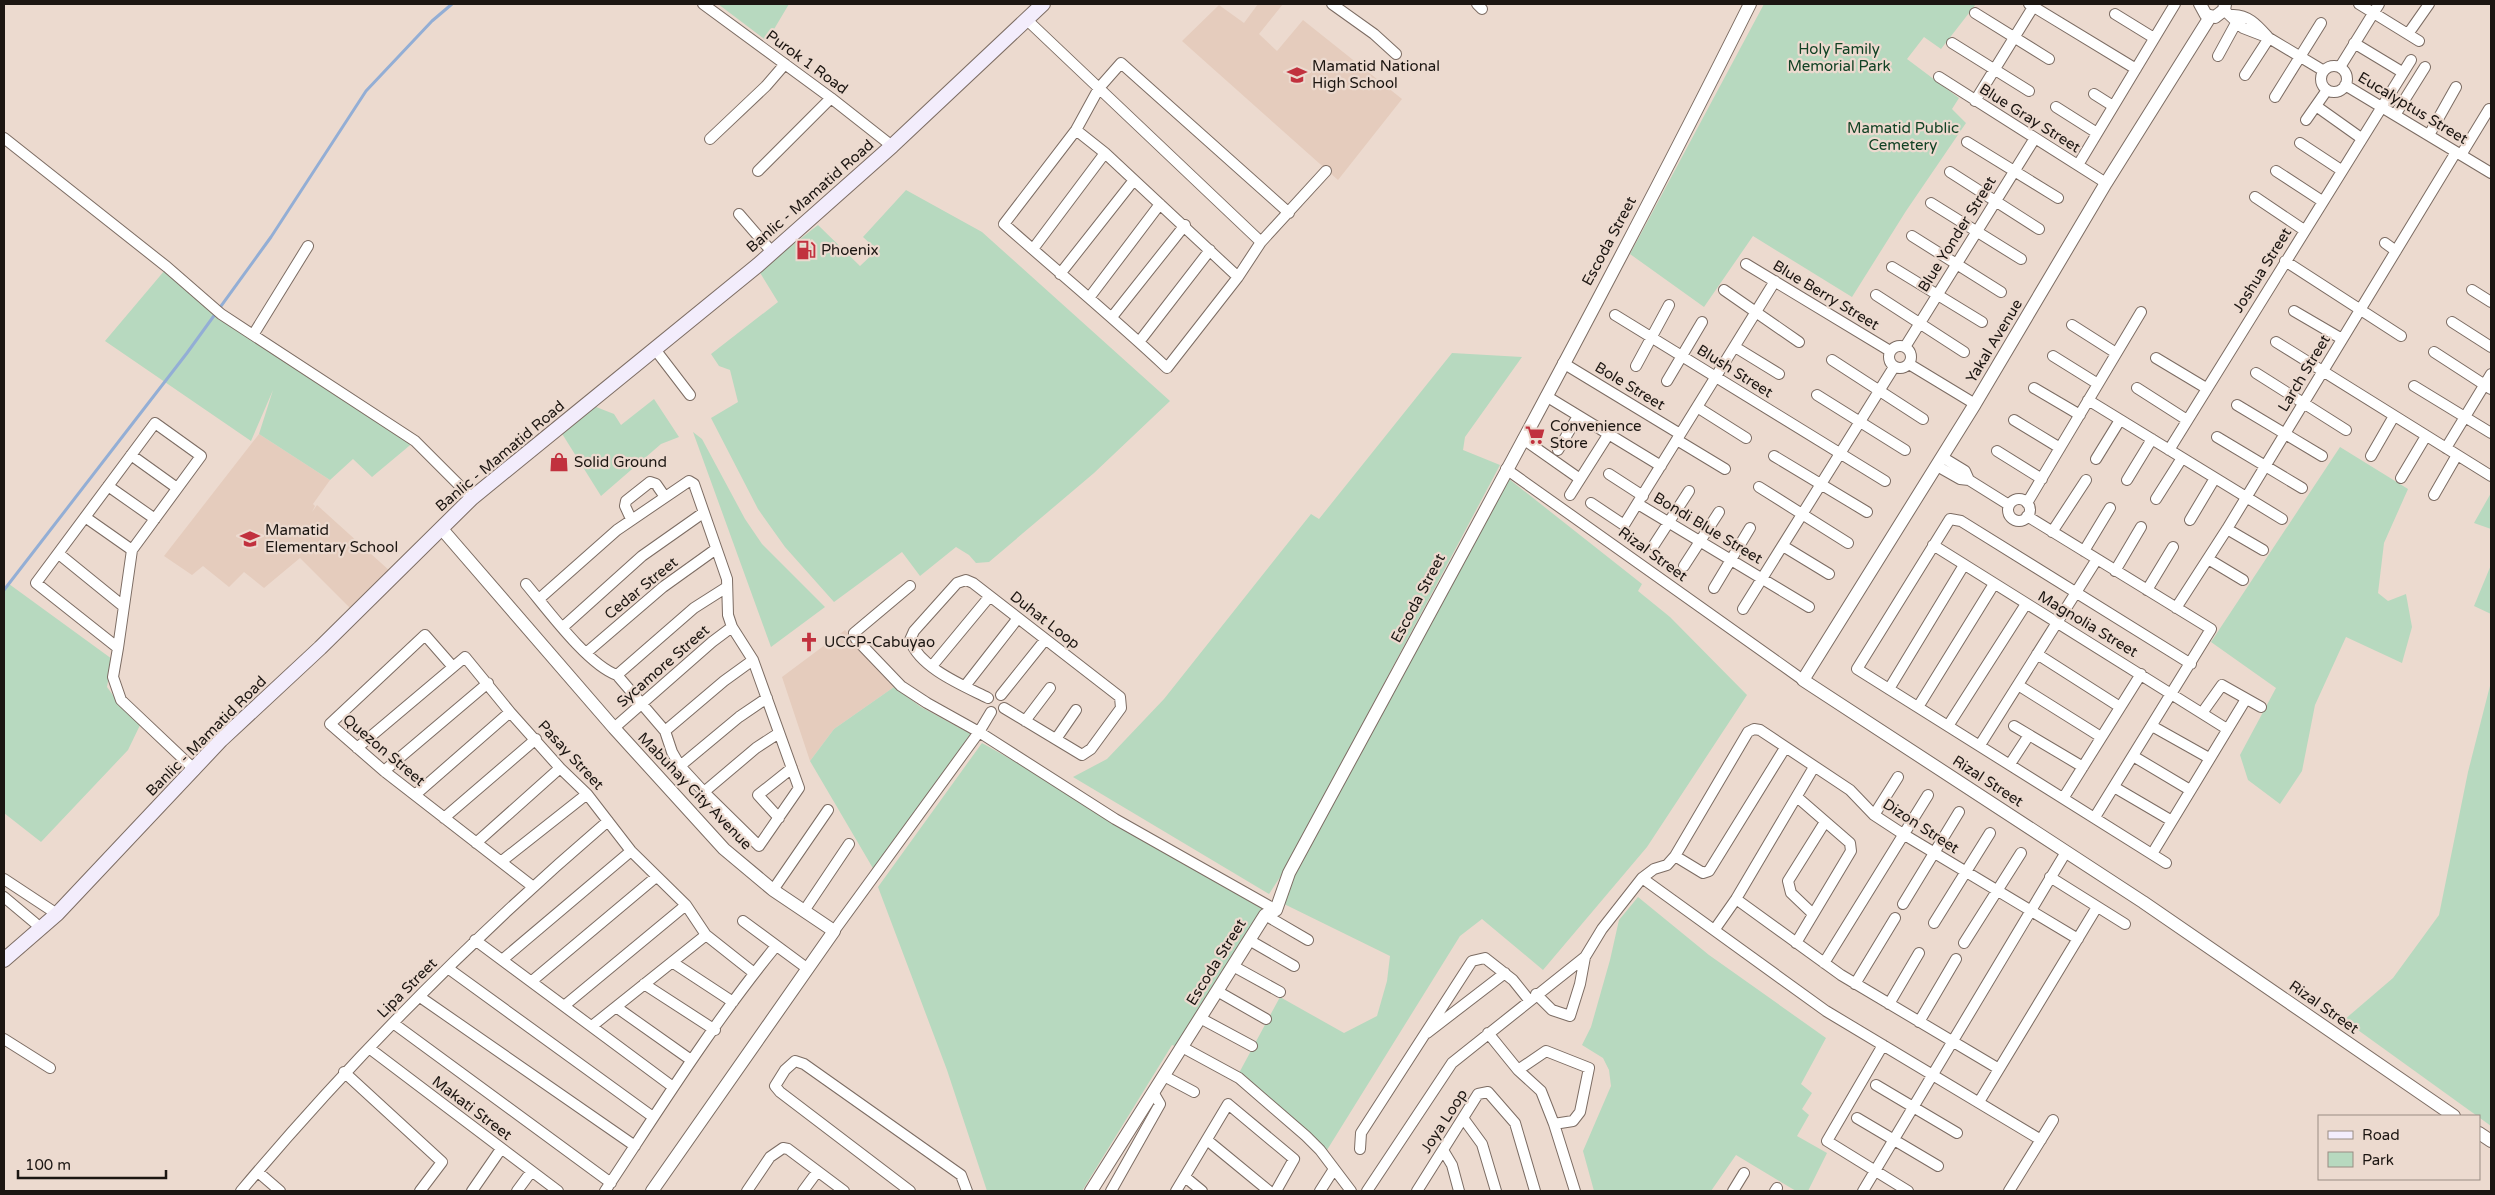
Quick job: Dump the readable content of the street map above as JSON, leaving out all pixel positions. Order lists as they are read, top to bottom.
{
  "streets": {
    "main road": ["Banlic - Mamatid Road"],
    "street": [
      "Purok 1 Road",
      "Eucalyptus Street",
      "Blue Gray Street",
      "Blue Yonder Street",
      "Escoda Street",
      "Joshua Street",
      "Blue Berry Street",
      "Yakal Avenue",
      "Blush Street",
      "Larch Street",
      "Bole Street",
      "Bondi Blue Street",
      "Rizal Street",
      "Cedar Street",
      "Duhat Loop",
      "Magnolia Street",
      "Sycamore Street",
      "Quezon Street",
      "Pasay Street",
      "Mabuhay City Avenue",
      "Dizon Street",
      "Lipa Street",
      "Makati Street",
      "Joya Loop"
    ]
  },
  "crossings": [
    ["Purok 1 Road", "Banlic - Mamatid Road"],
    ["Eucalyptus Street", "Joshua Street"],
    ["Eucalyptus Street", "Larch Street"],
    ["Blue Gray Street", "Blue Yonder Street"],
    ["Blue Gray Street", "Yakal Avenue"],
    ["Banlic - Mamatid Road", "Mabuhay City Avenue"],
    ["Blue Yonder Street", "Blue Berry Street"],
    ["Escoda Street", "Bole Street"],
    ["Escoda Street", "Rizal Street"],
    ["Yakal Avenue", "Rizal Street"],
    ["Sycamore Street", "Mabuhay City Avenue"],
    ["Quezon Street", "Pasay Street"],
    ["Quezon Street", "Lipa Street"],
    ["Pasay Street", "Lipa Street"],
    ["Lipa Street", "Makati Street"]
  ],
  "parks": ["Holy Family Memorial Park", "Mamatid Public Cemetery"],
  "places": {
    "school or university": ["Mamatid National High School", "Mamatid Elementary School"],
    "fuel station": ["Phoenix"],
    "supermarket": ["Convenience Store"],
    "shop": ["Solid Ground"],
    "church": ["UCCP-Cabuyao"]
  },
  "legend": ["Road", "Park"],
  "scale_bar": "100 m"
}
